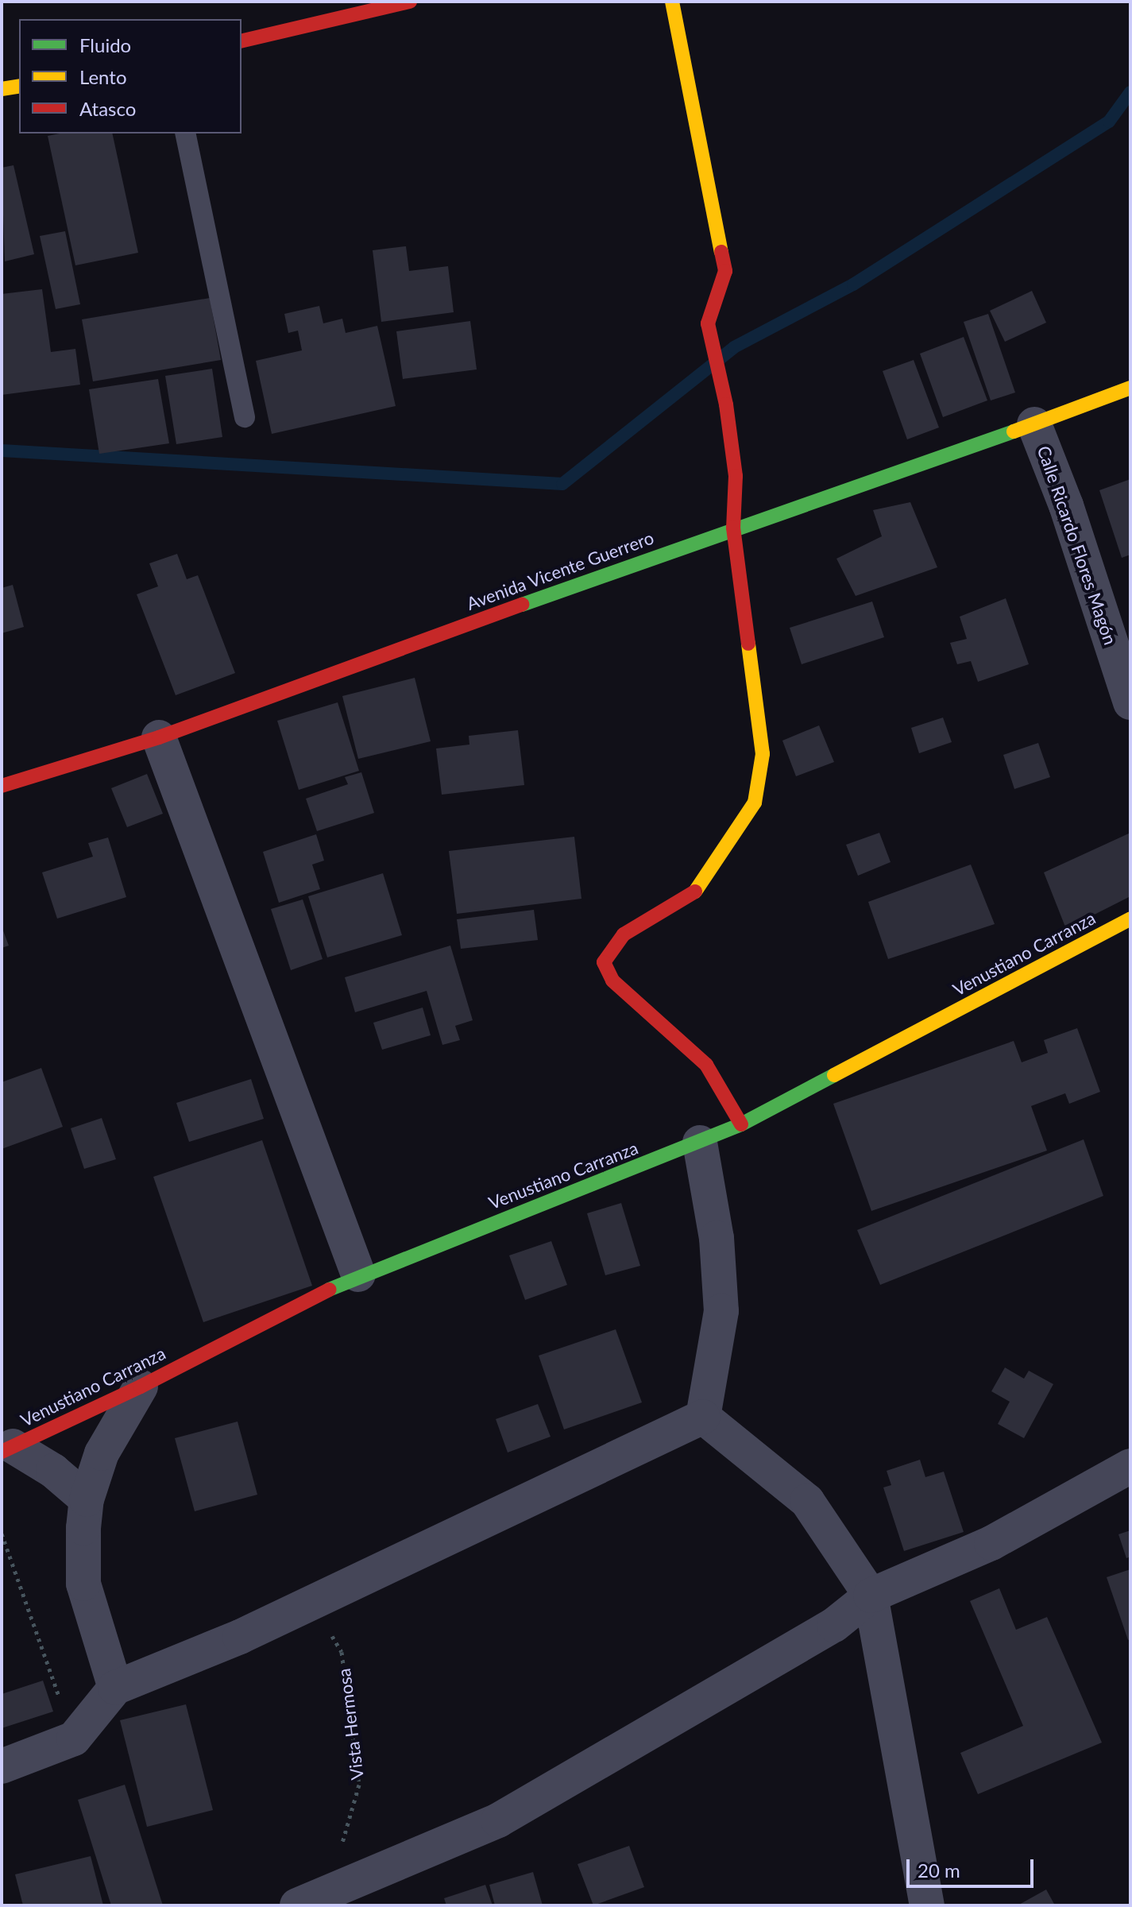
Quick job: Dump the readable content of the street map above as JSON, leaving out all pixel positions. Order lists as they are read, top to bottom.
{
  "streets": {
    "street": ["Calle Ricardo Flores Magón", "Avenida Vicente Guerrero", "Venustiano Carranza"],
    "path": ["Vista Hermosa"]
  },
  "crossings": [
    ["Calle Ricardo Flores Magón", "Avenida Vicente Guerrero"]
  ],
  "legend": ["Fluido", "Lento", "Atasco"],
  "scale_bar": "20 m"
}
